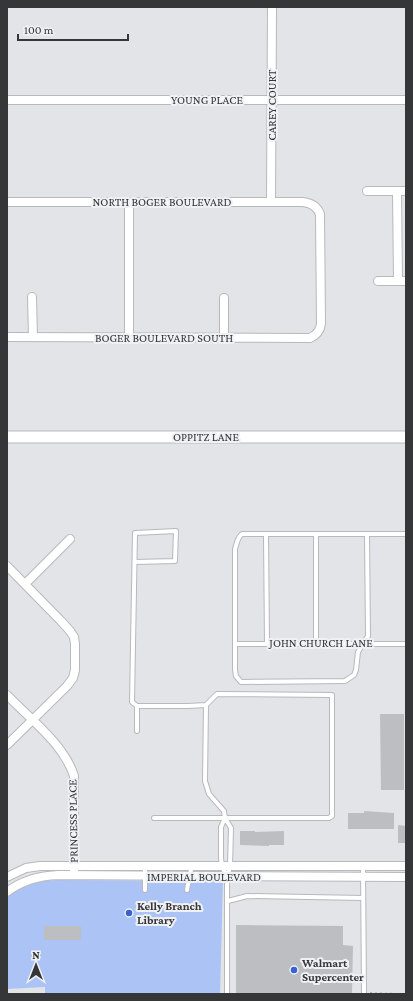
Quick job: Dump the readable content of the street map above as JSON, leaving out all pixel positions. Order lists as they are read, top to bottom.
{
  "streets": {
    "street": [
      "YOUNG PLACE",
      "CAREY COURT",
      "NORTH BOGER BOULEVARD",
      "BOGER BOULEVARD SOUTH",
      "OPPITZ LANE",
      "PRINCESS PLACE",
      "IMPERIAL BOULEVARD"
    ],
    "lane": ["JOHN CHURCH LANE"]
  },
  "crossings": [
    ["YOUNG PLACE", "CAREY COURT"],
    ["CAREY COURT", "NORTH BOGER BOULEVARD"],
    ["NORTH BOGER BOULEVARD", "BOGER BOULEVARD SOUTH"],
    ["PRINCESS PLACE", "IMPERIAL BOULEVARD"]
  ],
  "places": ["Kelly Branch Library", "Walmart Supercenter"],
  "scale_bar": "100 m",
  "north": "top"
}
